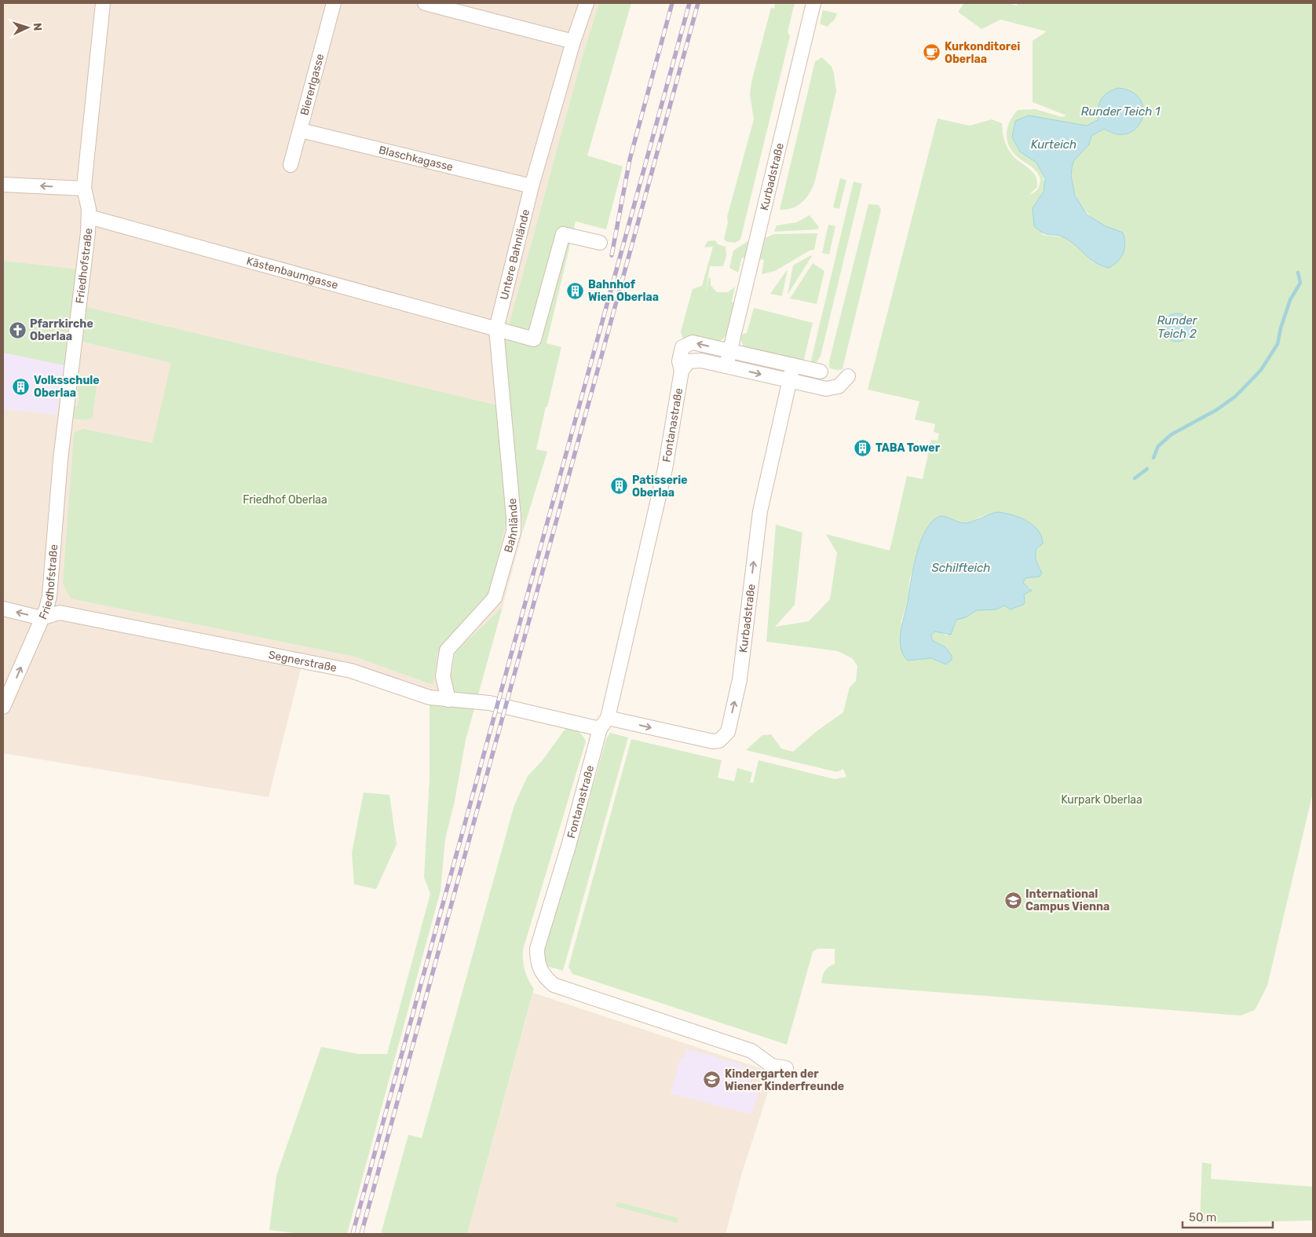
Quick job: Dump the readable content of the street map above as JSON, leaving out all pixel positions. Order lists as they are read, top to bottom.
{
  "streets": {
    "street": [
      "Biererlgasse",
      "Blaschkagasse",
      "Kurbadstraße",
      "Untere Bahnlände",
      "Friedhofstraße",
      "Kästenbaumgasse",
      "Fontanastraße",
      "Bahnlände",
      "Segnerstraße"
    ]
  },
  "crossings": [
    ["Biererlgasse", "Blaschkagasse"],
    ["Blaschkagasse", "Untere Bahnlände"],
    ["Kurbadstraße", "Fontanastraße"],
    ["Kurbadstraße", "Segnerstraße"],
    ["Untere Bahnlände", "Kästenbaumgasse"],
    ["Untere Bahnlände", "Bahnlände"],
    ["Friedhofstraße", "Kästenbaumgasse"],
    ["Friedhofstraße", "Segnerstraße"],
    ["Kästenbaumgasse", "Bahnlände"],
    ["Fontanastraße", "Segnerstraße"],
    ["Bahnlände", "Segnerstraße"]
  ],
  "one_way": ["Kurbadstraße"],
  "water": [
    "Runder Teich 1",
    "Kurteich",
    "Runder Teich 2",
    "Schilfteich"
  ],
  "parks": ["Friedhof Oberlaa", "Kurpark Oberlaa"],
  "places": {
    "cafe": ["Kurkonditorei Oberlaa"],
    "building": [
      "Bahnhof Wien Oberlaa",
      "Volksschule Oberlaa",
      "TABA Tower",
      "Patisserie Oberlaa"
    ],
    "church": ["Pfarrkirche Oberlaa"],
    "school or university": ["International Campus Vienna", "Kindergarten der Wiener Kinderfreunde"]
  },
  "scale_bar": "50 m",
  "north": "right"
}
